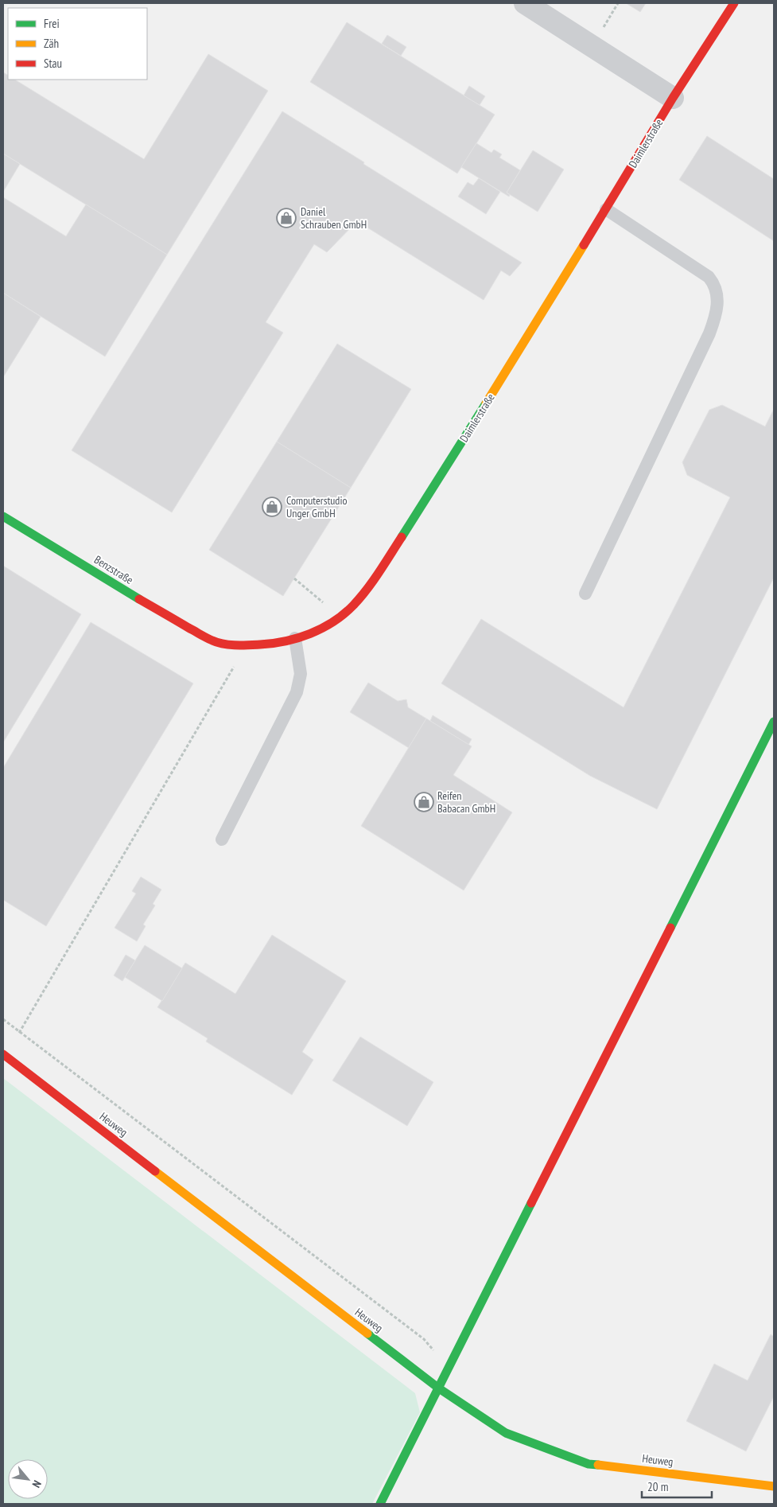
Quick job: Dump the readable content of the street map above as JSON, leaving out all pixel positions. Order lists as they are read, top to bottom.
{
  "streets": {
    "street": ["Daimlerstraße", "Benzstraße", "Heuweg"]
  },
  "crossings": [
    ["Daimlerstraße", "Benzstraße"]
  ],
  "places": {
    "shop": ["Daniel Schrauben GmbH", "Computerstudio Unger GmbH", "Reifen Babacan GmbH"]
  },
  "legend": ["Frei", "Zäh", "Stau"],
  "scale_bar": "20 m",
  "north": "bottom right"
}
